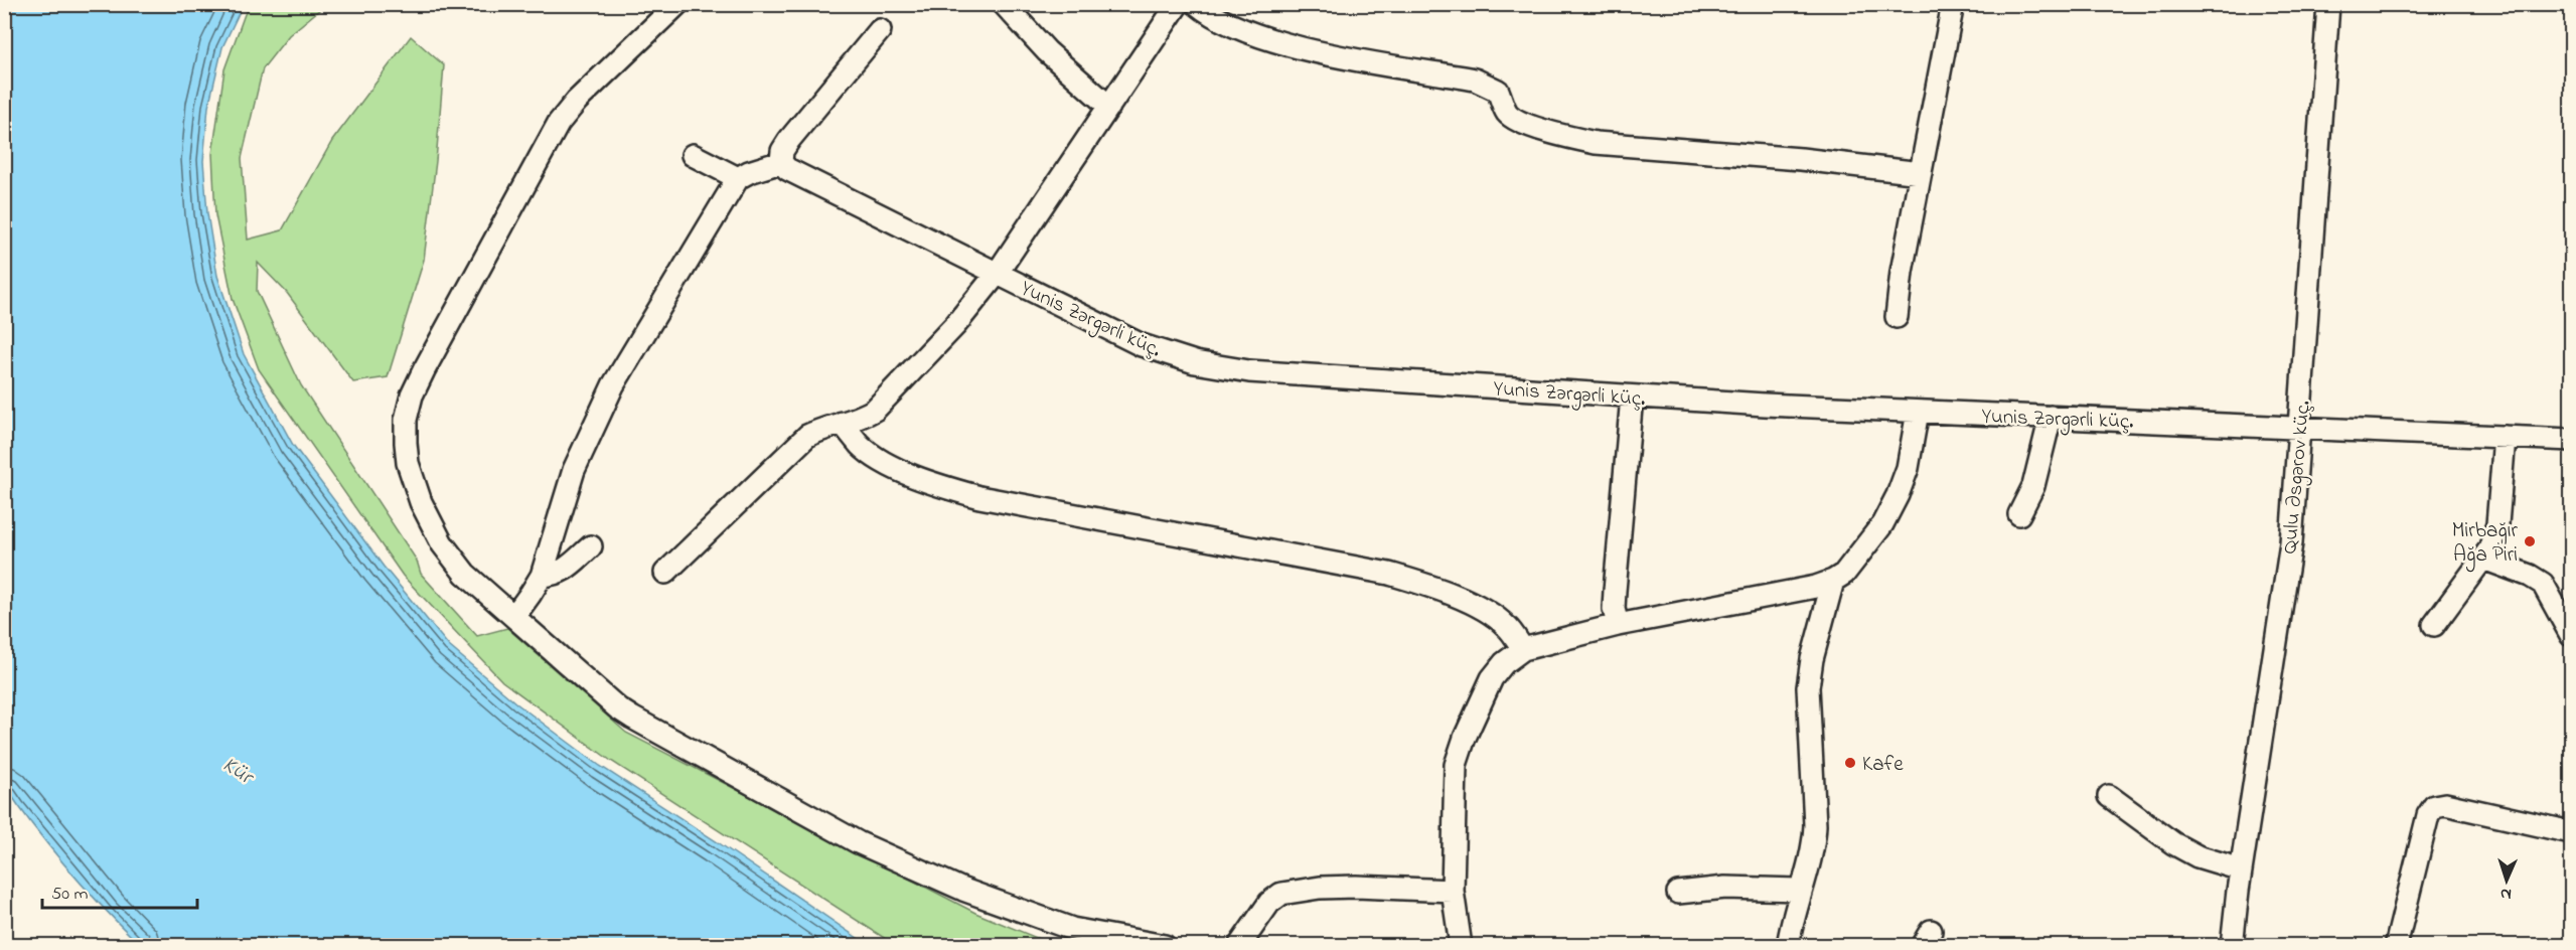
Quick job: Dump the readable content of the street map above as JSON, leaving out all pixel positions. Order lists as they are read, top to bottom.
{
  "streets": {
    "street": ["Yunis Zərgərli küç.", "Qulu Əsgərov küç."]
  },
  "crossings": [
    ["Yunis Zərgərli küç.", "Qulu Əsgərov küç."]
  ],
  "water": ["Kür"],
  "places": ["Mirbağır Ağa Piri", "Kafe"],
  "scale_bar": "50 m",
  "north": "bottom"
}
